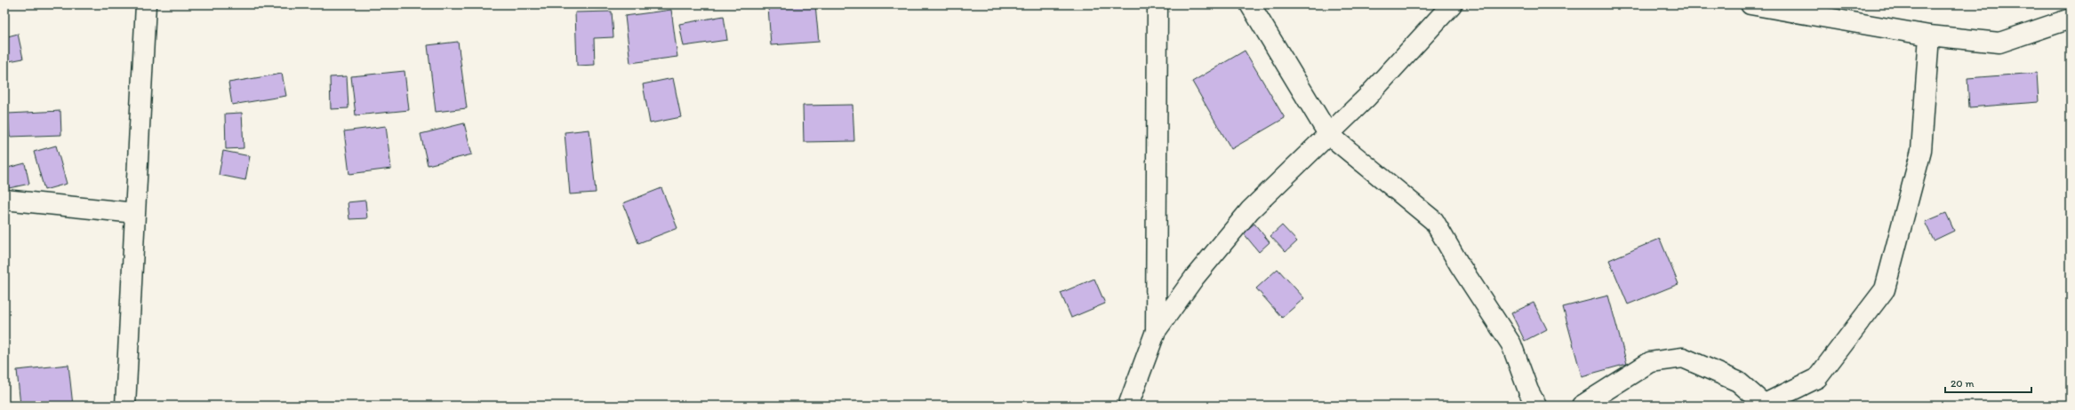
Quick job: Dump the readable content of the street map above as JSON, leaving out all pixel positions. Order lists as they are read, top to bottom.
{
  "scale_bar": "20 m"
}
